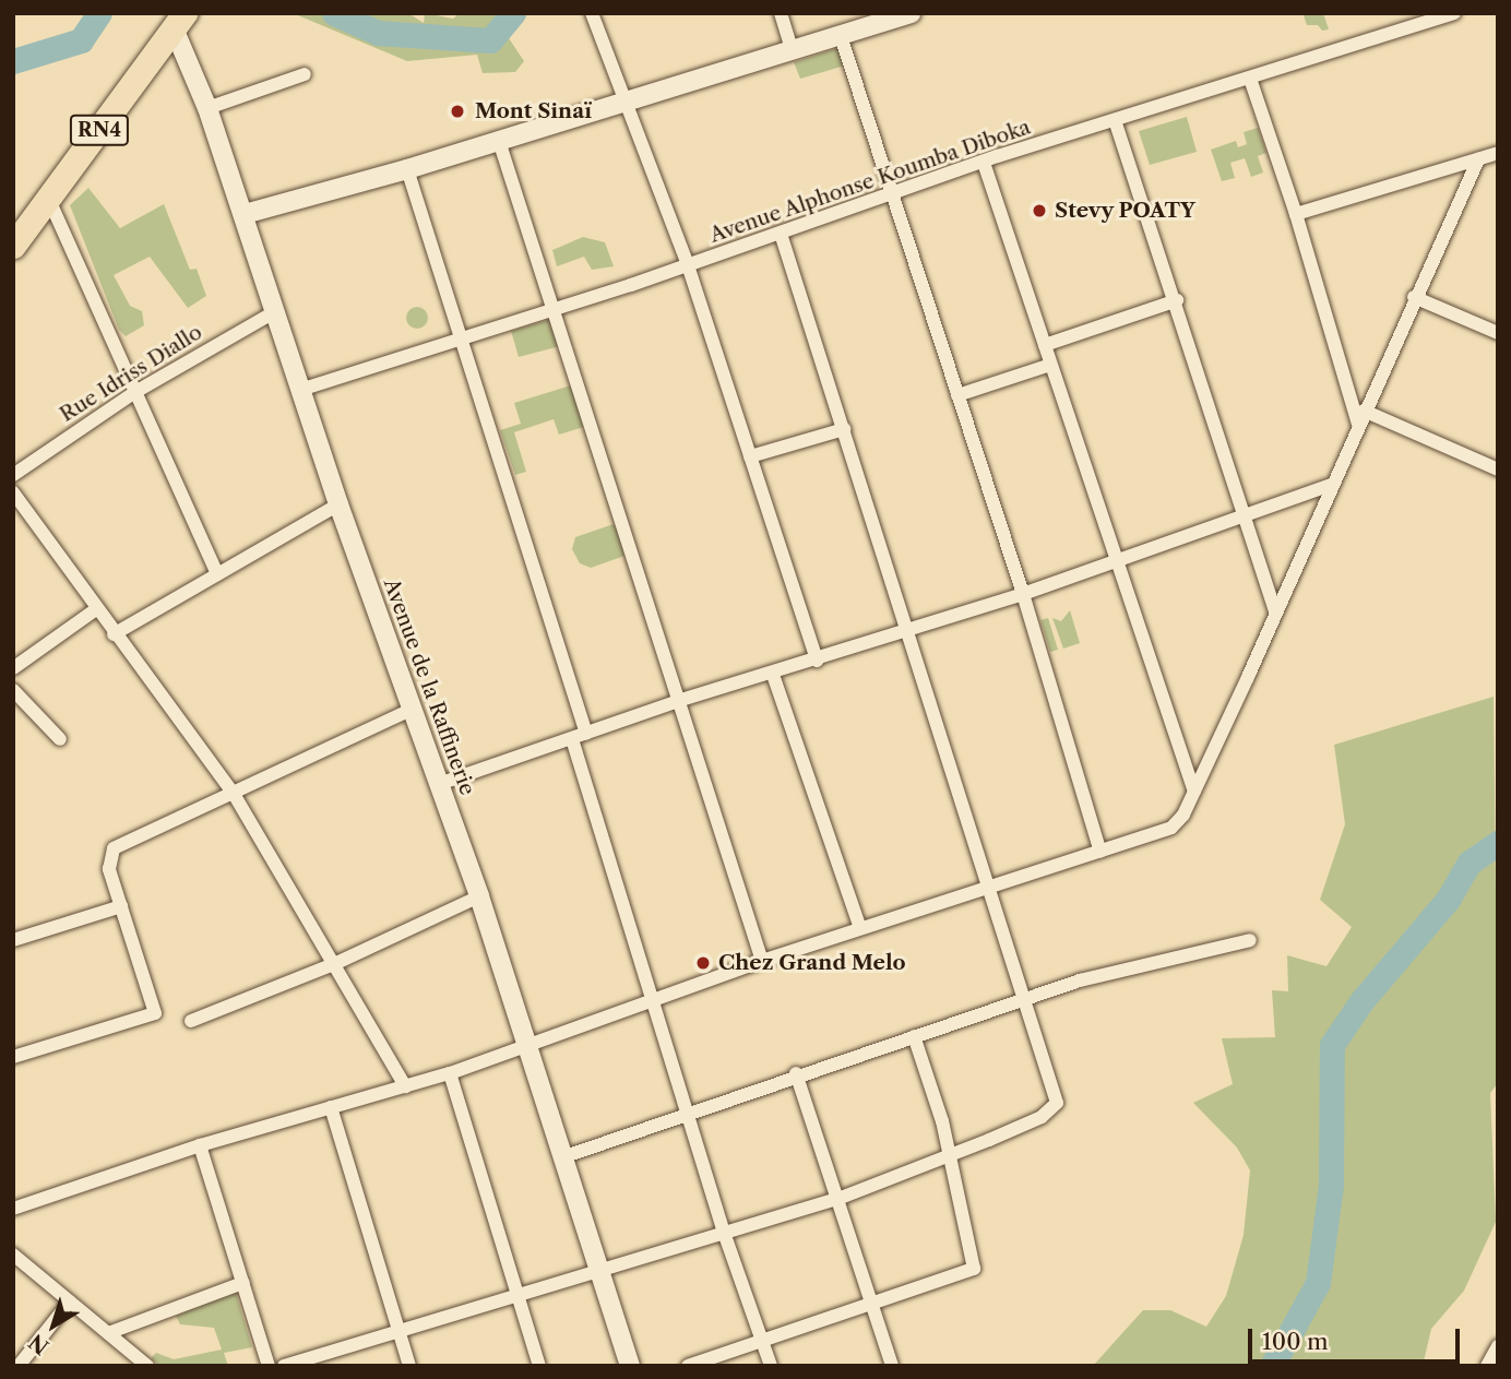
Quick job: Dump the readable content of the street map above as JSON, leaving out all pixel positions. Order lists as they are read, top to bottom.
{
  "streets": {
    "highway": ["RN4"],
    "street": ["Avenue Alphonse Koumba Diboka", "Rue Idriss Diallo", "Avenue de la Raffinerie"]
  },
  "crossings": [
    ["RN4", "Avenue de la Raffinerie"],
    ["Avenue Alphonse Koumba Diboka", "Avenue de la Raffinerie"],
    ["Rue Idriss Diallo", "Avenue de la Raffinerie"]
  ],
  "places": ["Mont Sinaï", "Stevy POATY", "Chez Grand Melo"],
  "scale_bar": "100 m",
  "north": "bottom left"
}
